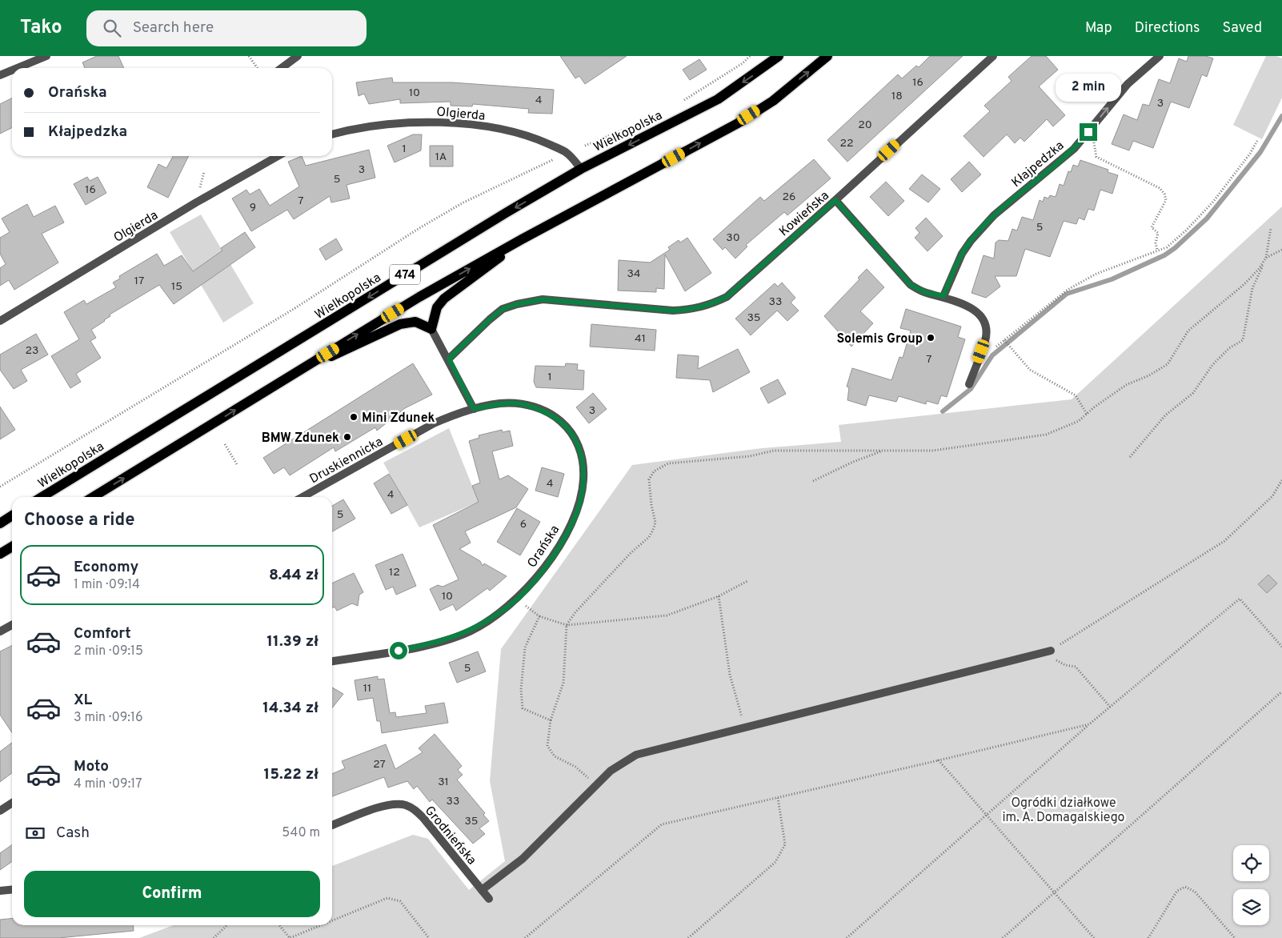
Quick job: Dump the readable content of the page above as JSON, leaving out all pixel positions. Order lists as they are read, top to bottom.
{
  "streets": {
    "main road": ["Wielkopolska", "474"],
    "street": [
      "Olgierda",
      "Kłajpedzka",
      "Kowieńska",
      "Druskiennicka",
      "Orańska",
      "Grodnieńska"
    ]
  },
  "crossings": [
    ["Olgierda", "Wielkopolska"],
    ["Druskiennicka", "Orańska"]
  ],
  "parks": ["Ogródki działkowe im. A. Domagalskiego"],
  "places": ["Solemis Group", "Mini Zdunek", "BMW Zdunek"],
  "house_numbers": [
    "16",
    "10",
    "18",
    "4",
    "3",
    "20",
    "22",
    "1",
    "1A",
    "3",
    "5",
    "16",
    "26",
    "7",
    "9",
    "5",
    "30",
    "34",
    "17",
    "15",
    "33",
    "35",
    "41",
    "23",
    "7",
    "1",
    "3",
    "4",
    "4",
    "5",
    "6",
    "12",
    "10",
    "5",
    "11",
    "27",
    "31",
    "33",
    "35"
  ],
  "page": {
    "header": "Tako",
    "search": "Search here",
    "nav": ["Map", "Directions", "Saved"],
    "banner": ["Orańska", "Kłajpedzka"],
    "bubble": "2 min",
    "heading": "Choose a ride",
    "list": [
      {
        "name": "Economy",
        "note": "1 min · 09:14",
        "value": "8.44 zł"
      },
      {
        "name": "Comfort",
        "note": "2 min · 09:15",
        "value": "11.39 zł"
      },
      {
        "name": "XL",
        "note": "3 min · 09:16",
        "value": "14.34 zł"
      },
      {
        "name": "Moto",
        "note": "4 min · 09:17",
        "value": "15.22 zł"
      }
    ],
    "pay": ["Cash", "540 m"],
    "buttons": "Confirm"
  }
}
